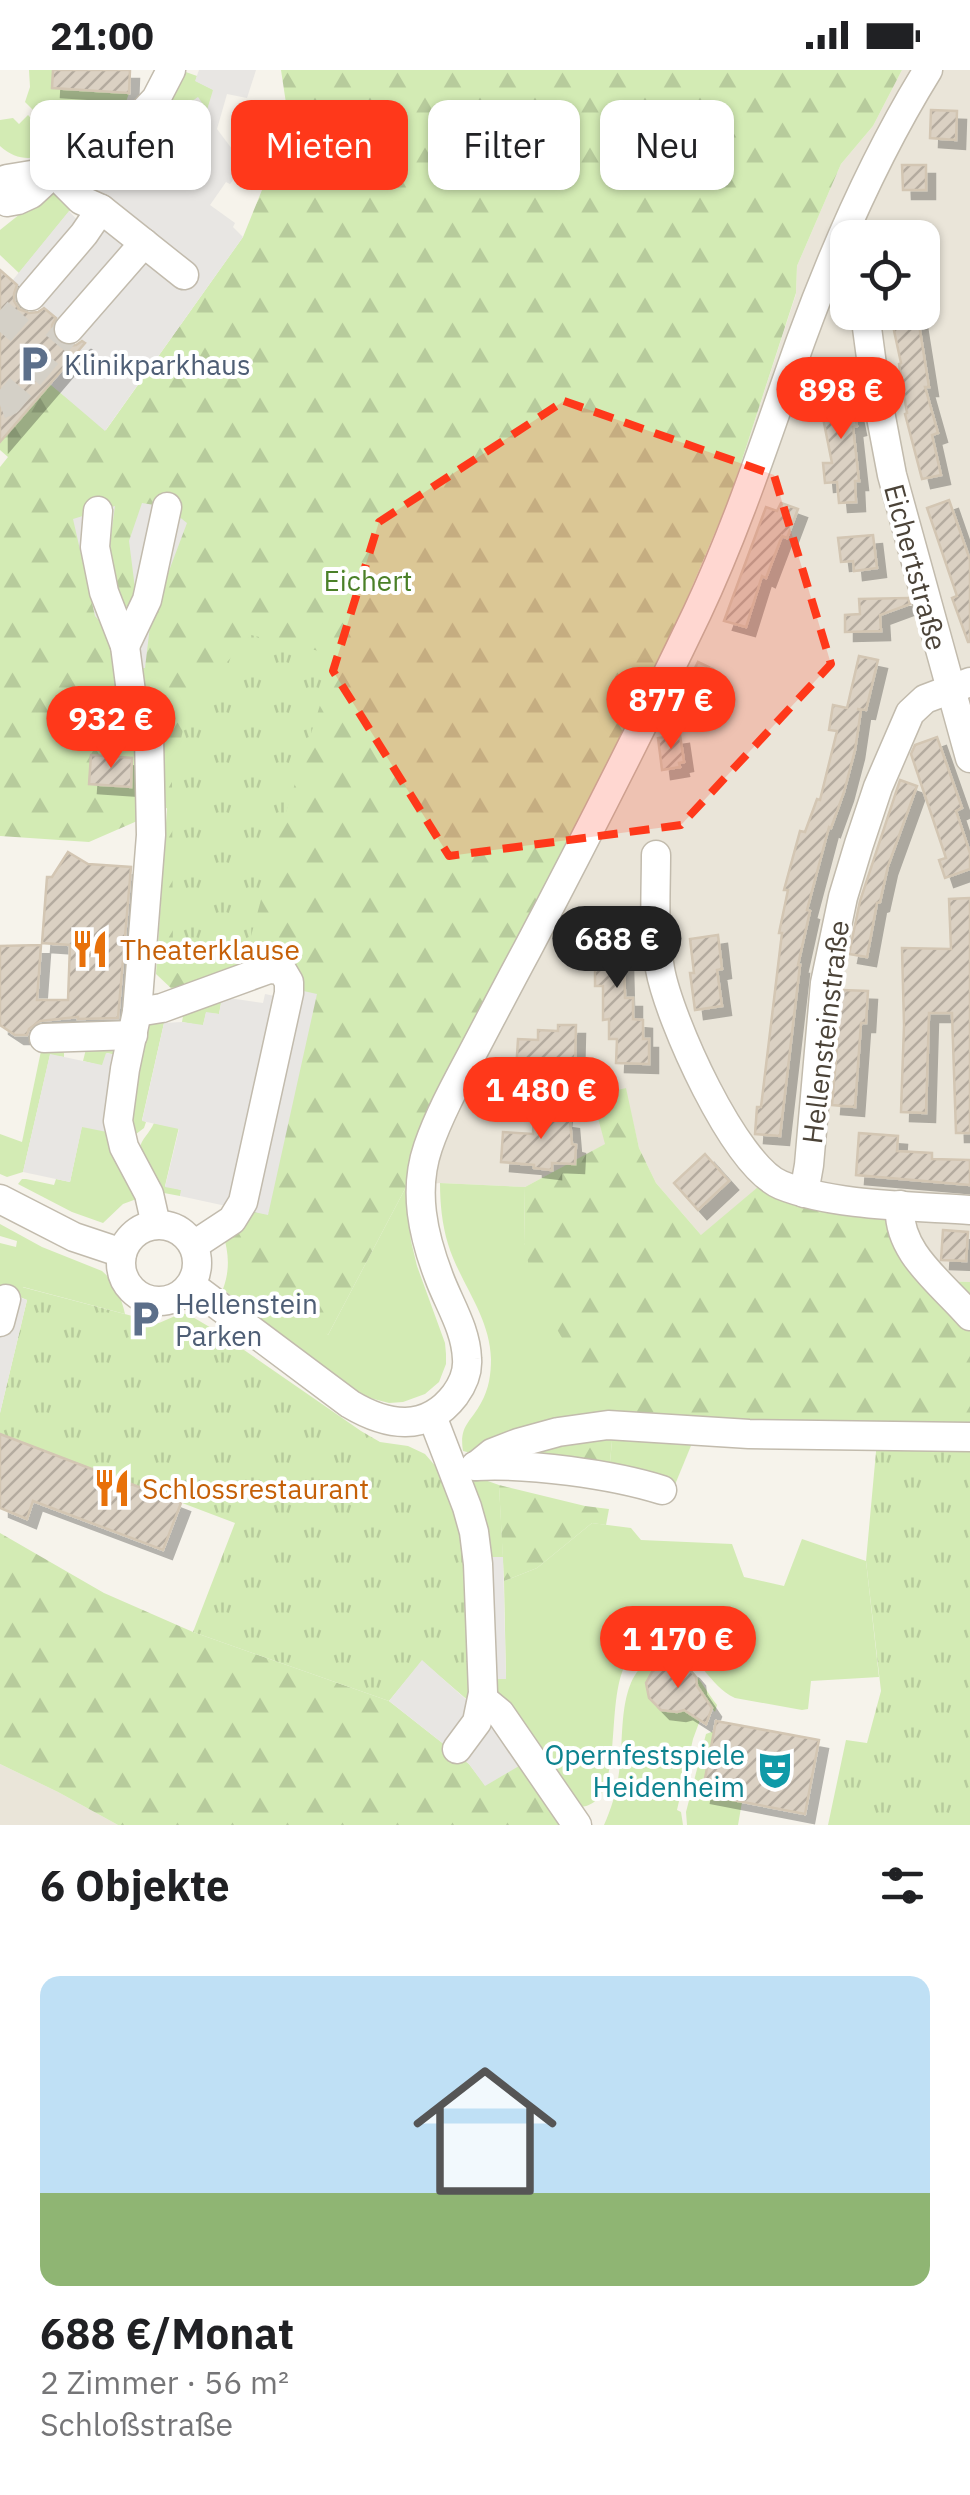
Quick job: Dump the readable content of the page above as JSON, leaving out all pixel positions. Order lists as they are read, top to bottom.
{
  "streets": {
    "street": ["Eichertstraße", "Hellensteinstraße"]
  },
  "crossings": [
    ["Eichertstraße", "Hellensteinstraße"]
  ],
  "parks": ["Eichert"],
  "places": {
    "parking": ["Klinikparkhaus", "Hellenstein Parken"],
    "restaurant": ["Theaterklause", "Schlossrestaurant"],
    "theatre": ["Opernfestspiele Heidenheim"]
  },
  "page": {
    "status": "21:00",
    "chip": [
      "Kaufen",
      "Mieten",
      "Filter",
      "Neu"
    ],
    "price": [
      "898 €",
      "877 €",
      "932 €",
      "688 €",
      "1 480 €",
      "1 170 €"
    ],
    "heading": "6 Objekte",
    "list": [
      {
        "name": "688 €/Monat",
        "note": "2 Zimmer · 56 m² · Schloßstraße"
      }
    ]
  }
}
